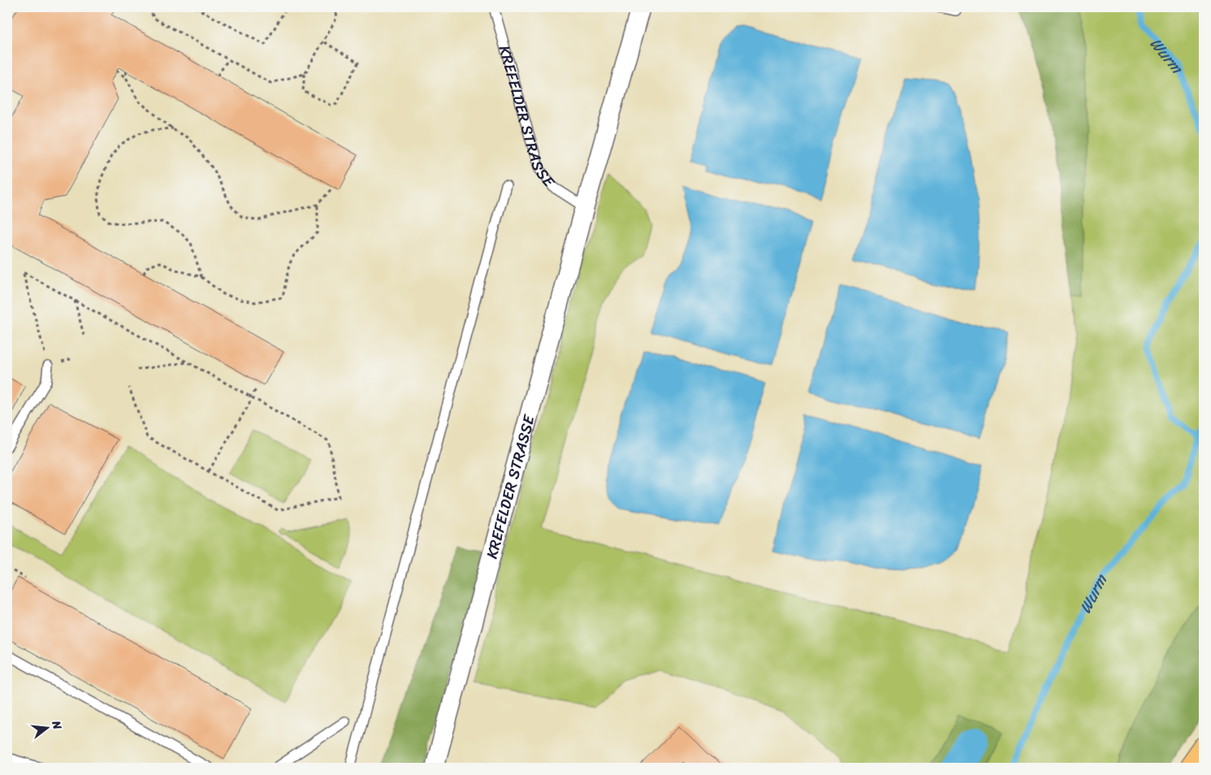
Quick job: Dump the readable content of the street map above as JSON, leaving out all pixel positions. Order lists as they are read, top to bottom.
{
  "streets": {
    "street": ["KREFELDER STRASSE"]
  },
  "water": ["Wurm"],
  "north": "right"
}
